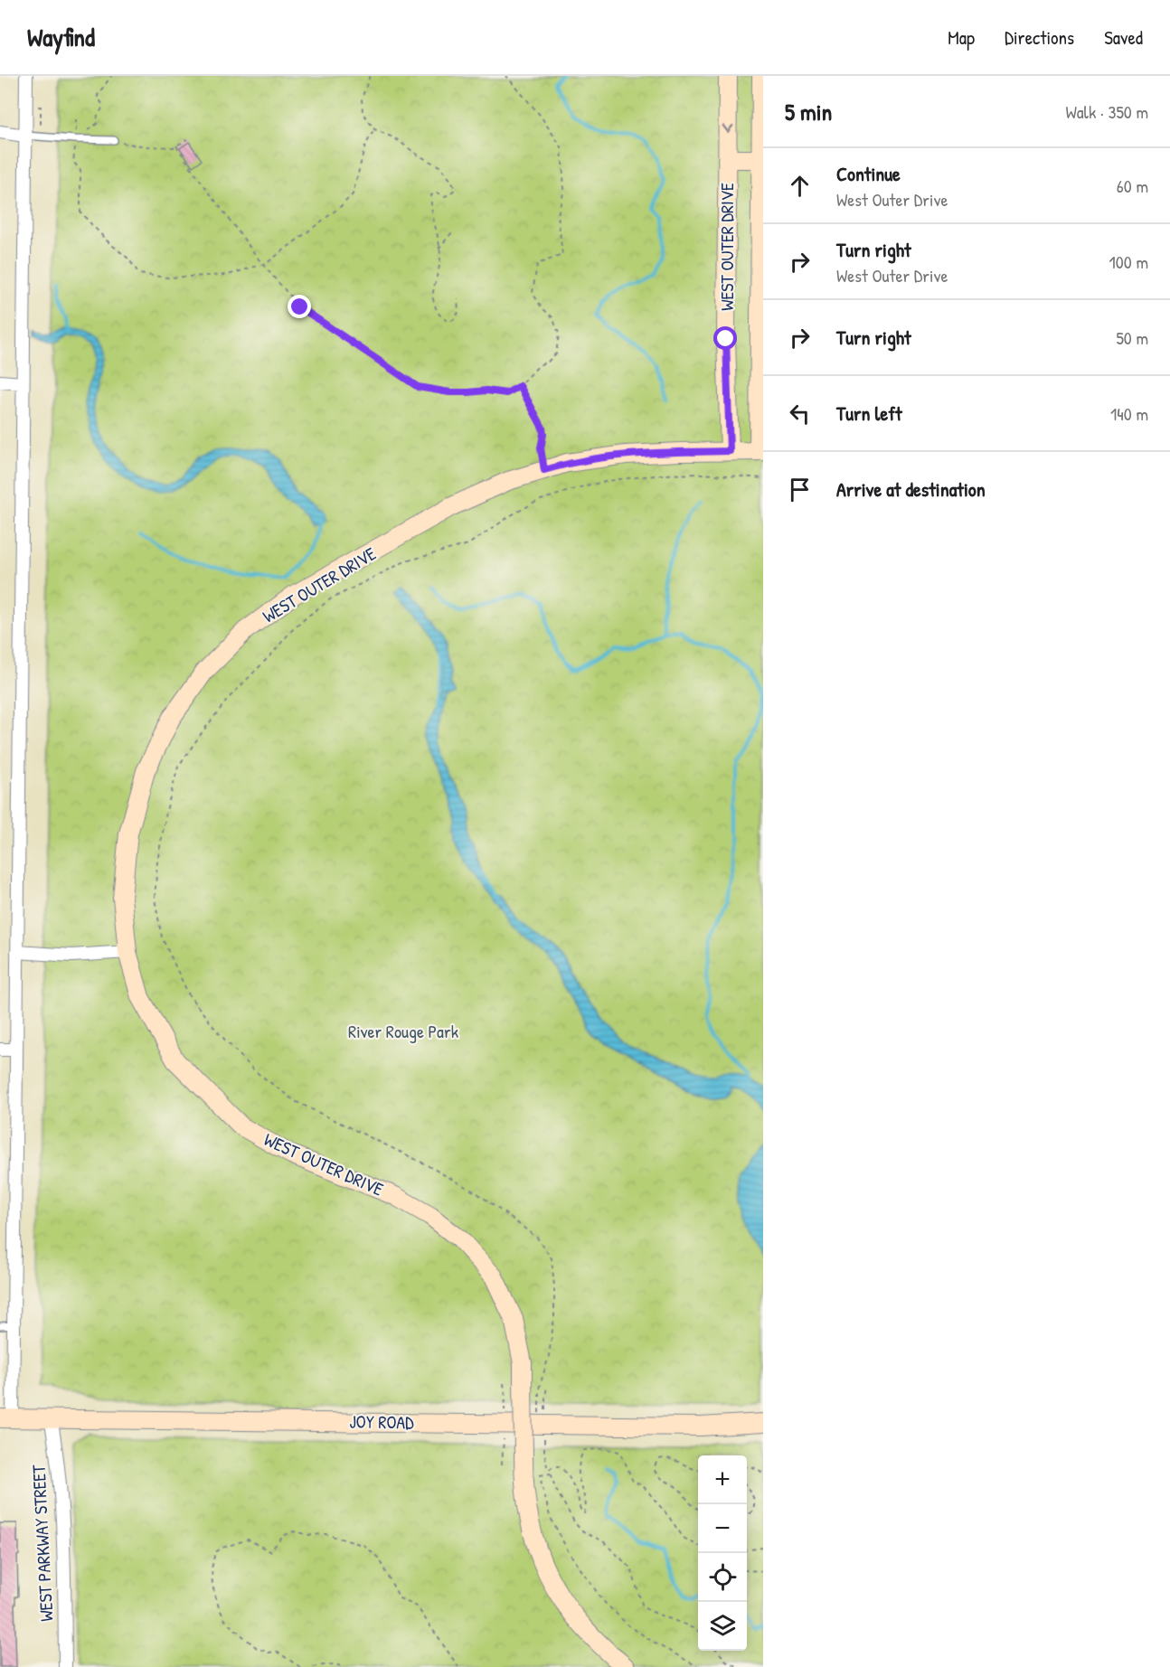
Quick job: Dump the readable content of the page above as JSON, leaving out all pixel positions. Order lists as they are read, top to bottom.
{
  "streets": {
    "main road": ["WEST OUTER DRIVE", "JOY ROAD"],
    "street": ["WEST PARKWAY STREET"]
  },
  "crossings": [
    ["JOY ROAD", "WEST PARKWAY STREET"]
  ],
  "parks": ["River Rouge Park"],
  "page": {
    "header": "Wayfind",
    "nav": ["Map", "Directions", "Saved"],
    "heading": ["5 min", "Walk · 350 m"],
    "list": [
      ["Continue", "West Outer Drive", "60 m"],
      ["Turn right", "West Outer Drive", "100 m"],
      ["Turn right", "50 m"],
      ["Turn left", "140 m"],
      "Arrive at destination"
    ],
    "map_buttons": ["+", "−"]
  }
}
